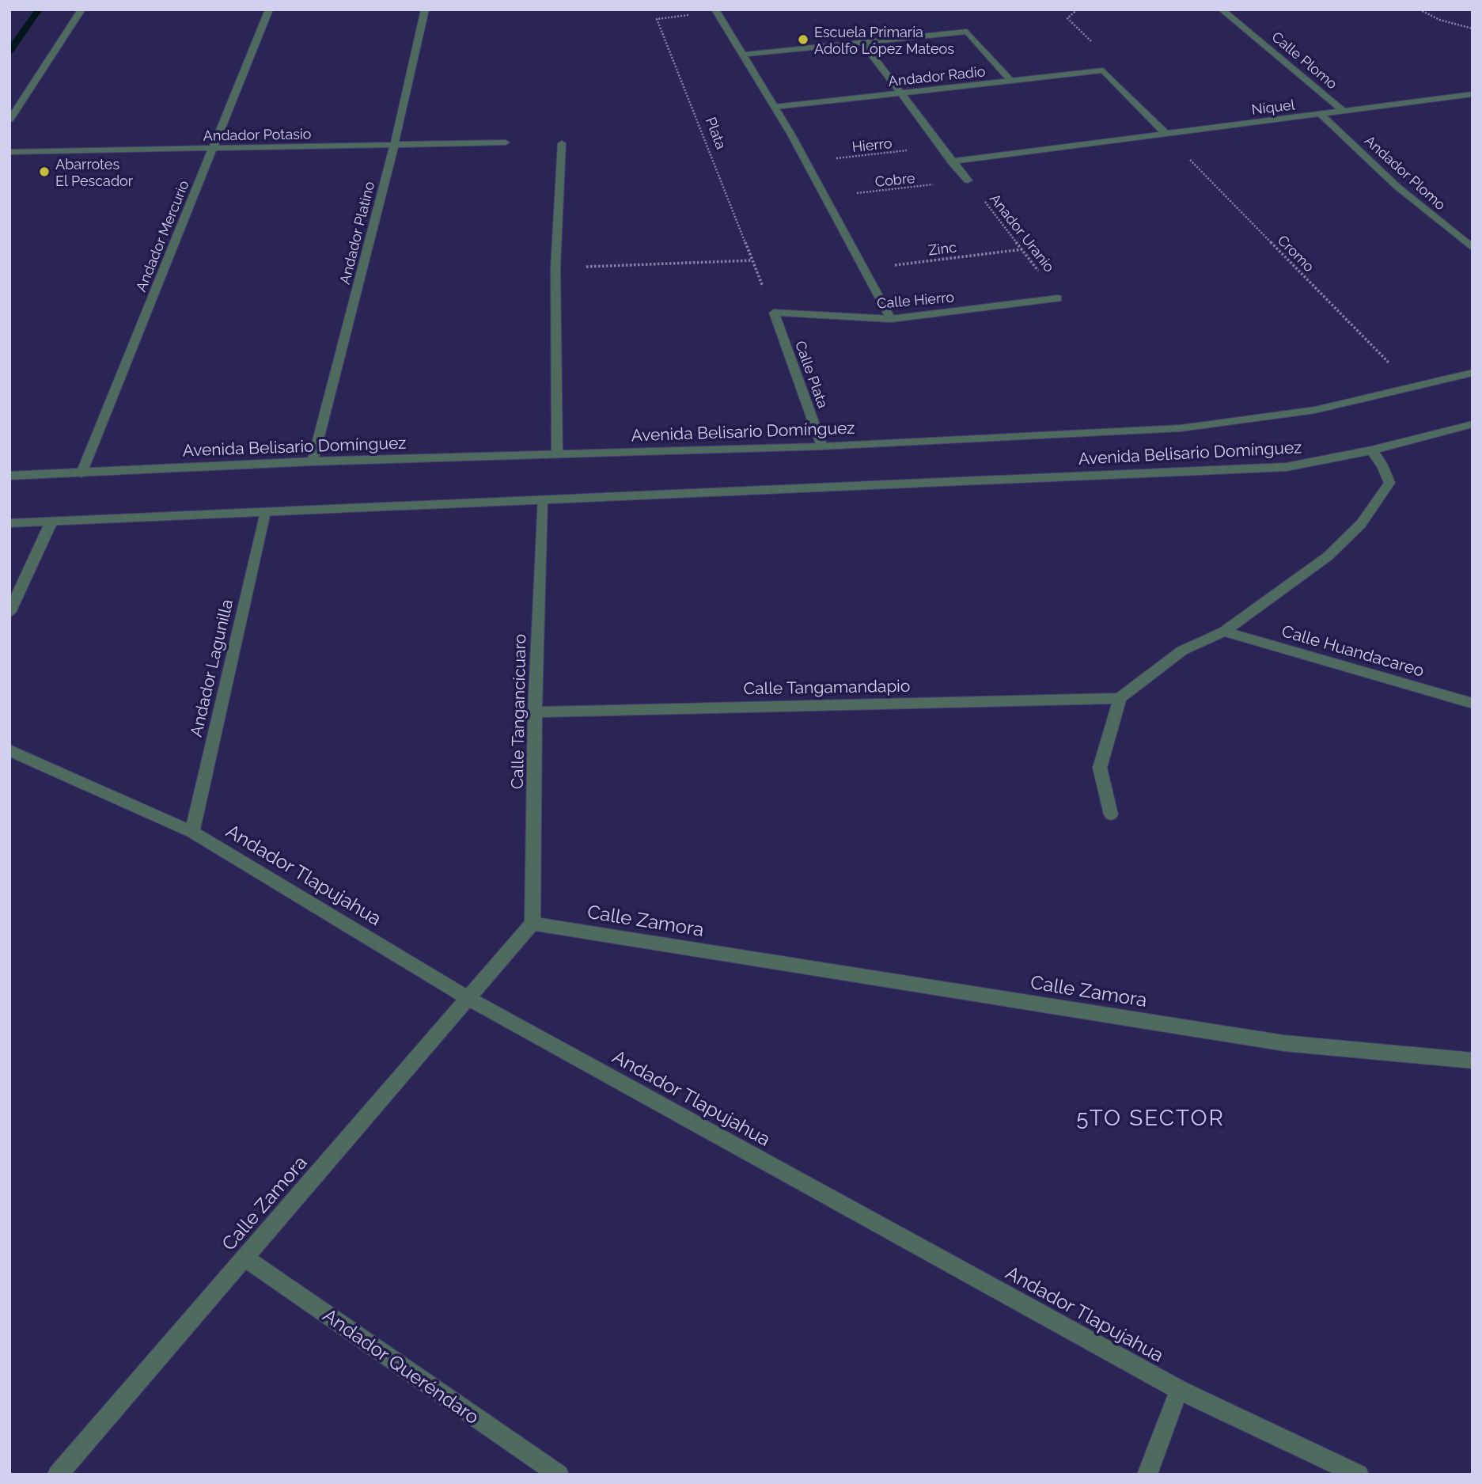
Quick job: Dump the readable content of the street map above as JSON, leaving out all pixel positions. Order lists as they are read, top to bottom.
{
  "streets": {
    "street": [
      "Calle Plomo",
      "Andador Radio",
      "Níquel",
      "Andador Potasio",
      "Andador Plomo",
      "Andador Platino",
      "Andador Mercurio",
      "Calle Hierro",
      "Calle Plata",
      "Avenida Belisario Domínguez",
      "Calle Huandacareo",
      "Andador Lagunilla",
      "Calle Tangamandapio",
      "Calle Tangancícuaro",
      "Andador Tlapujahua",
      "Calle Zamora",
      "Andador Queréndaro"
    ],
    "path": [
      "Plata",
      "Hierro",
      "Cobre",
      "Anador Uranio",
      "Zinc",
      "Cromo"
    ]
  },
  "crossings": [
    ["Calle Plomo", "Níquel"],
    ["Andador Radio", "Níquel"],
    ["Andador Radio", "Cromo"],
    ["Níquel", "Andador Plomo"],
    ["Níquel", "Cromo"],
    ["Plata", "Calle Hierro"],
    ["Plata", "Calle Plata"],
    ["Andador Potasio", "Andador Platino"],
    ["Andador Potasio", "Andador Mercurio"],
    ["Cobre", "Anador Uranio"],
    ["Andador Platino", "Avenida Belisario Domínguez"],
    ["Anador Uranio", "Zinc"],
    ["Anador Uranio", "Calle Hierro"],
    ["Andador Mercurio", "Avenida Belisario Domínguez"],
    ["Cromo", "Avenida Belisario Domínguez"],
    ["Calle Hierro", "Calle Plata"],
    ["Calle Plata", "Avenida Belisario Domínguez"],
    ["Avenida Belisario Domínguez", "Andador Lagunilla"],
    ["Avenida Belisario Domínguez", "Calle Tangancícuaro"],
    ["Andador Lagunilla", "Andador Tlapujahua"],
    ["Calle Tangamandapio", "Calle Tangancícuaro"],
    ["Calle Tangancícuaro", "Calle Zamora"],
    ["Andador Tlapujahua", "Calle Zamora"],
    ["Calle Zamora", "Andador Queréndaro"]
  ],
  "districts": ["5TO SECTOR"],
  "places": ["Escuela Primaria Adolfo López Mateos", "Abarrotes El Pescador"]
}
